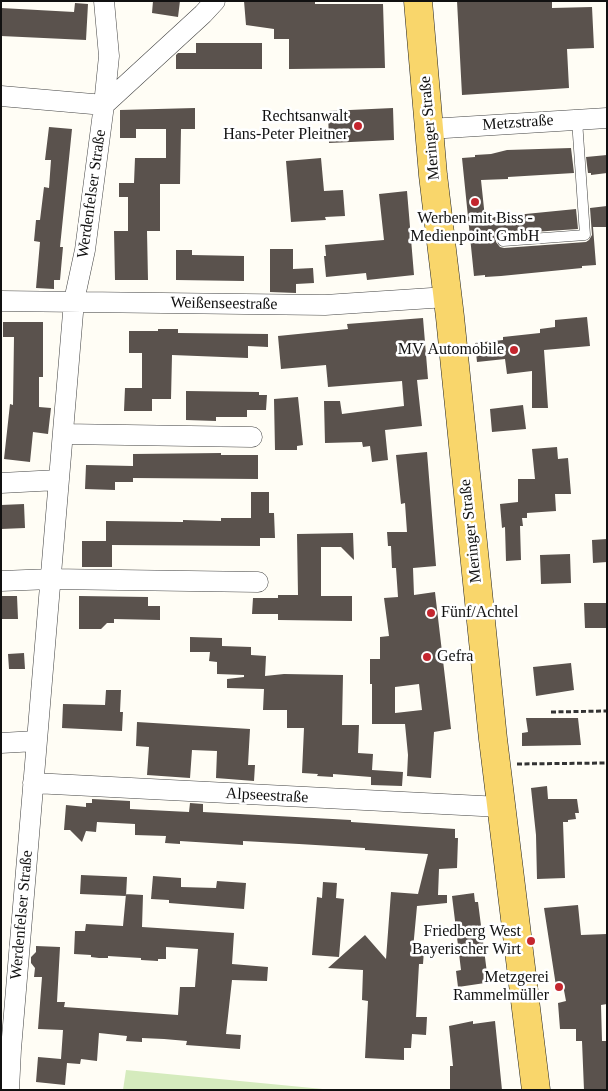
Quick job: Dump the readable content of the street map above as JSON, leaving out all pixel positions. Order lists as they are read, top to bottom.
{
  "streets": {
    "main road": ["Meringer Straße"],
    "street": [
      "Metzstraße",
      "Werdenfelser Straße",
      "Weißenseestraße",
      "Alpseestraße"
    ]
  },
  "crossings": [
    ["Metzstraße", "Meringer Straße"],
    ["Meringer Straße", "Weißenseestraße"],
    ["Meringer Straße", "Alpseestraße"],
    ["Werdenfelser Straße", "Weißenseestraße"],
    ["Werdenfelser Straße", "Alpseestraße"]
  ],
  "places": [
    "Rechtsanwalt Hans-Peter Pleitner",
    "Werben mit Biss - Medienpoint GmbH",
    "MV Automobile",
    "Fünf/Achtel",
    "Gefra",
    "Friedberg West Bayerischer Wirt",
    "Metzgerei Rammelmüller"
  ]
}
